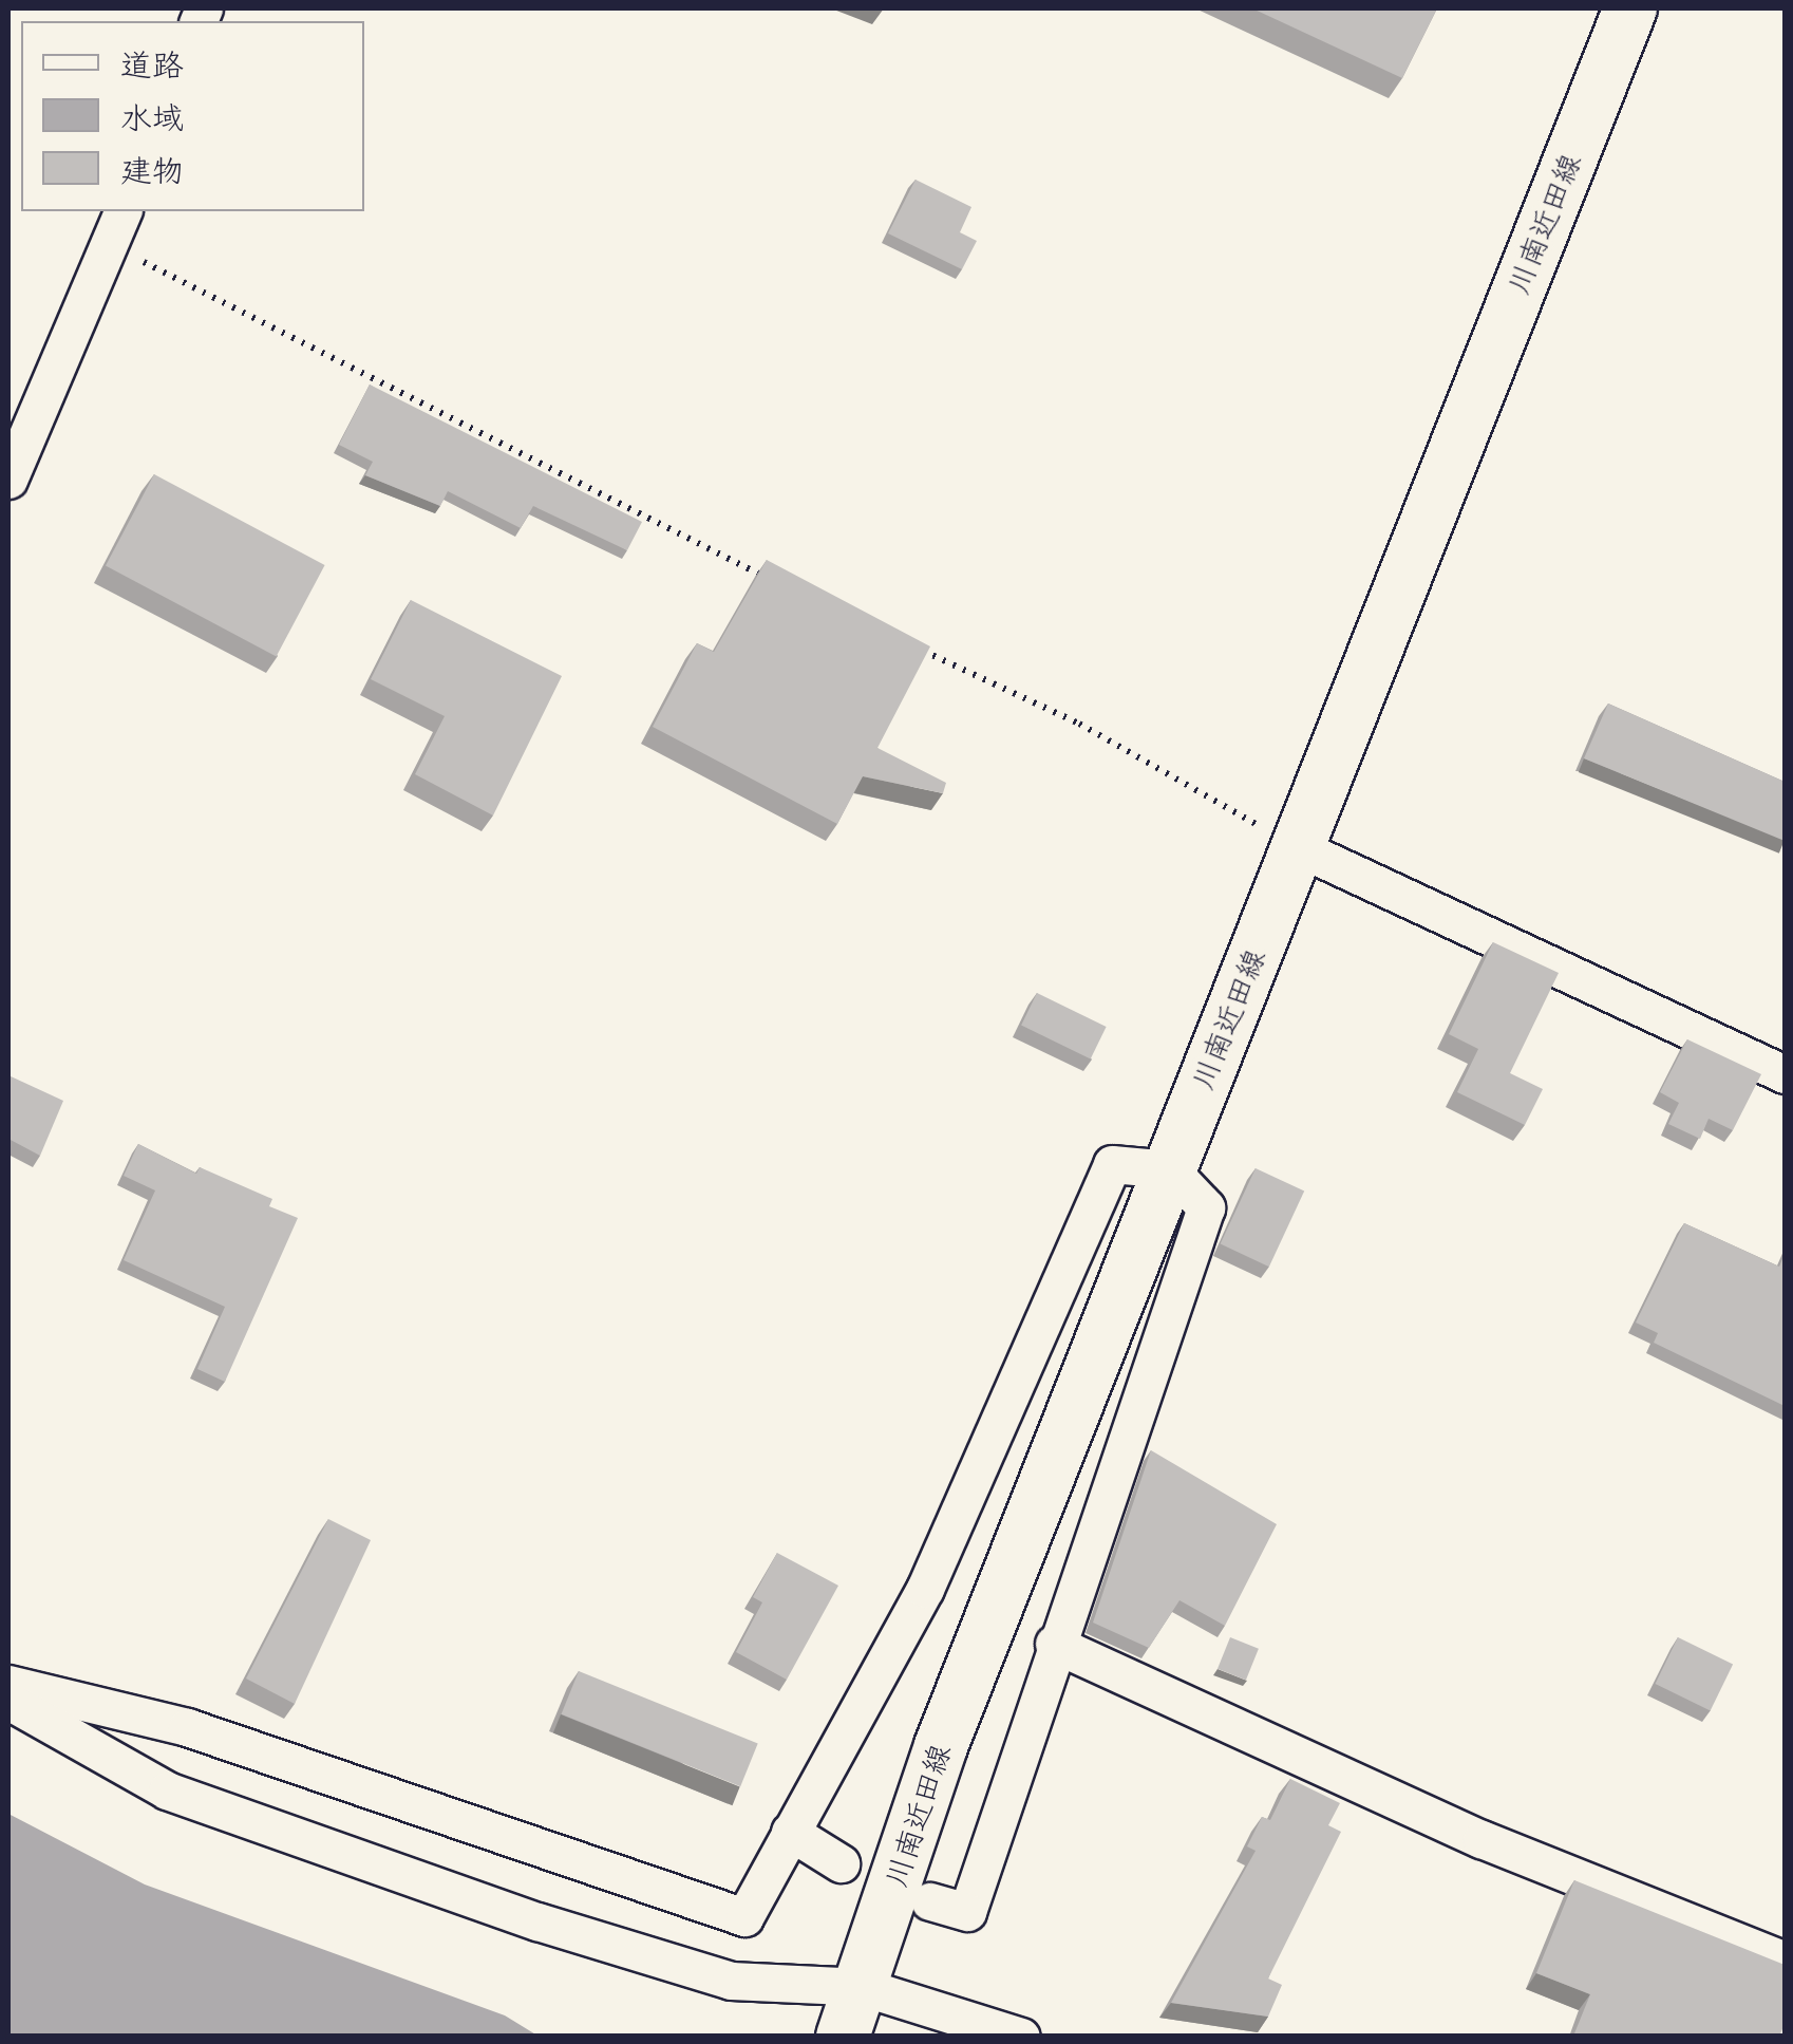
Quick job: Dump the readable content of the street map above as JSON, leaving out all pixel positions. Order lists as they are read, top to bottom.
{
  "streets": {
    "main road": ["川南近田線"]
  },
  "legend": ["道路", "水域", "建物"]
}
